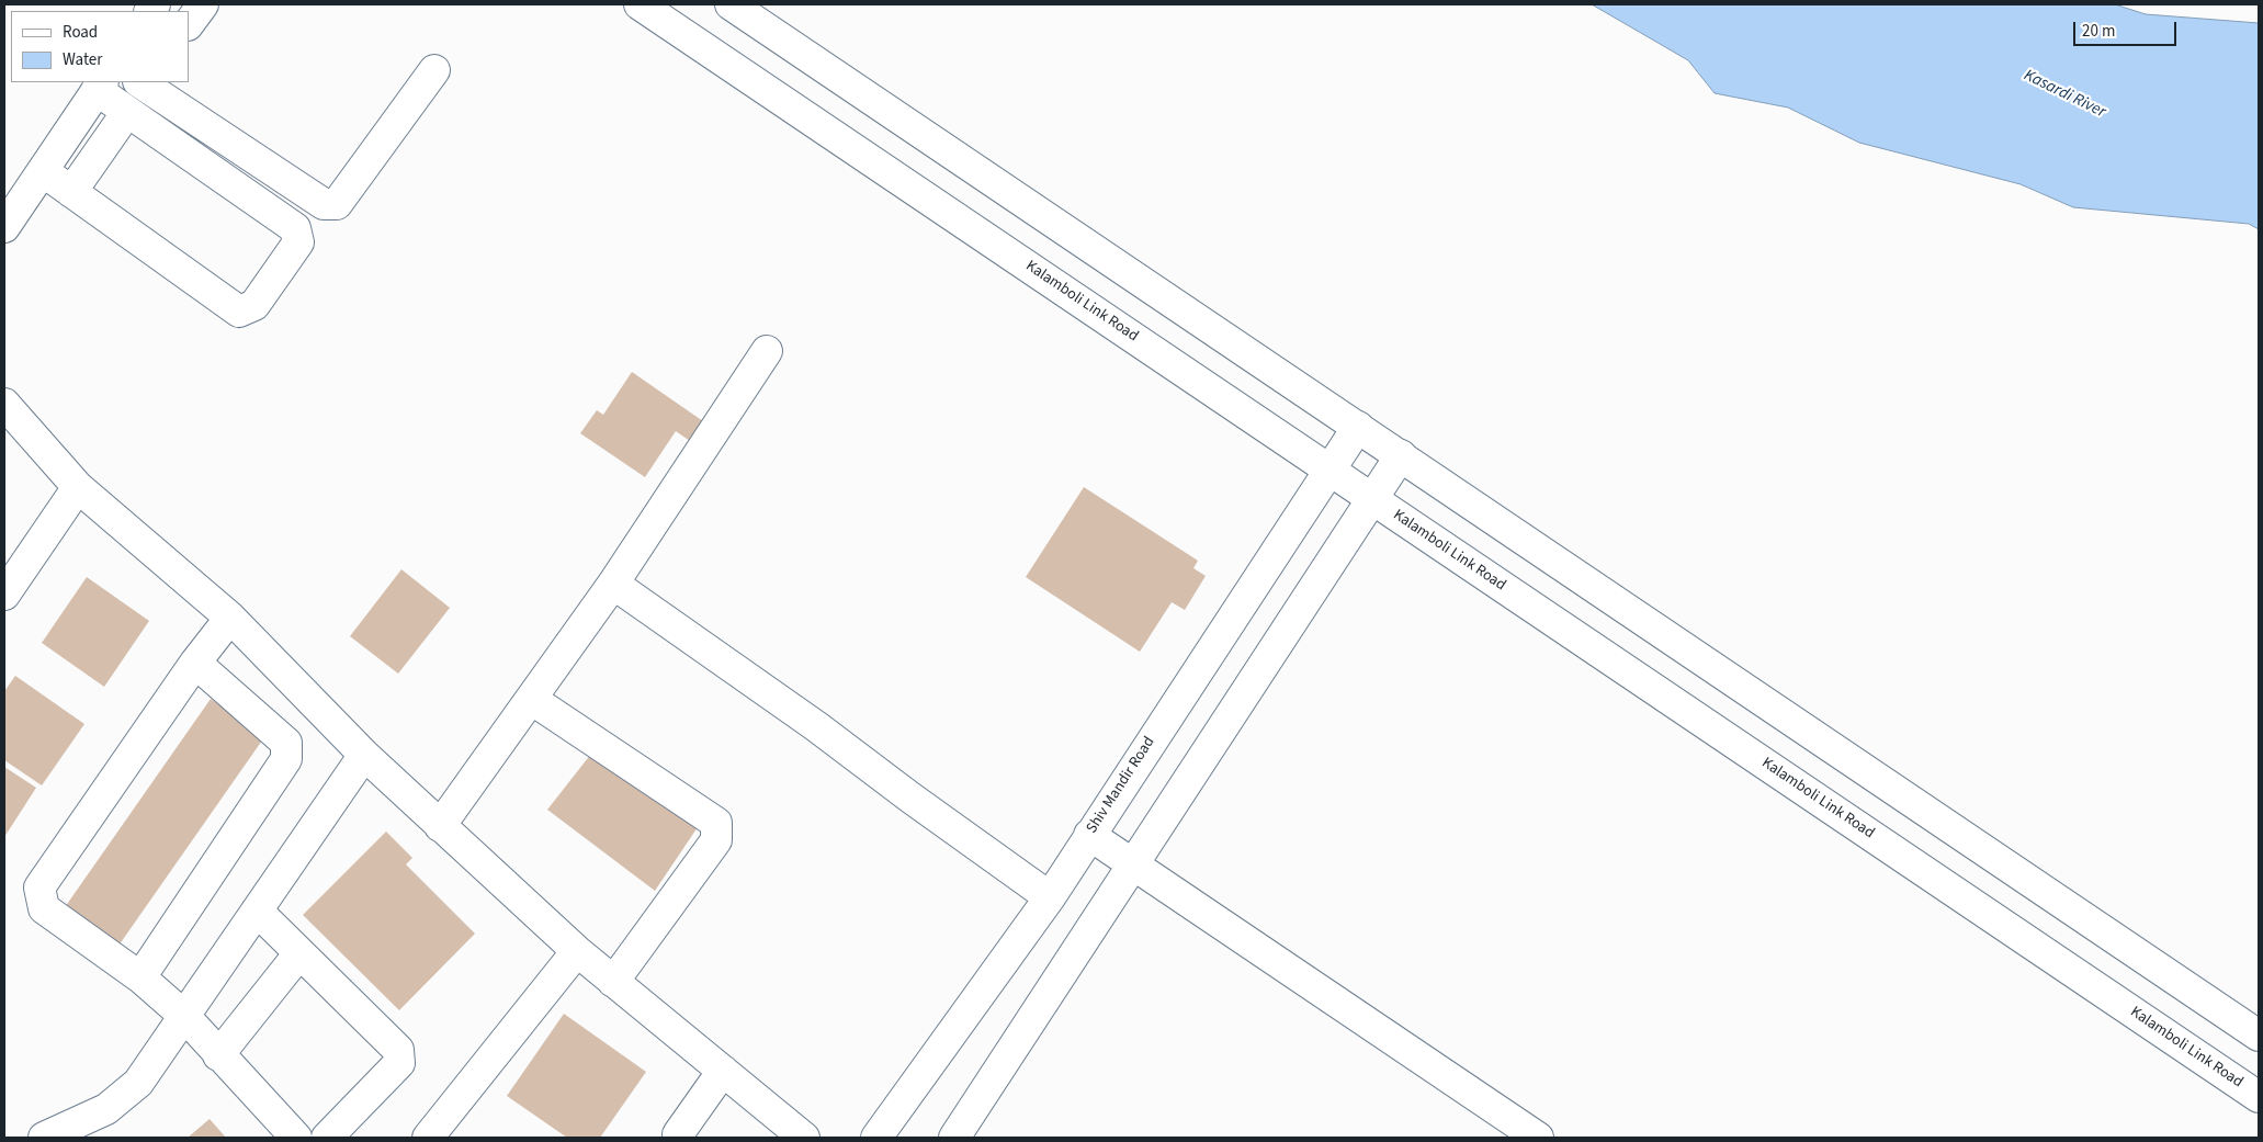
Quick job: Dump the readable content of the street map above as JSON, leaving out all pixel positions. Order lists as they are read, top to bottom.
{
  "streets": {
    "street": ["Kalamboli Link Road", "Shiv Mandir Road"]
  },
  "crossings": [
    ["Kalamboli Link Road", "Shiv Mandir Road"]
  ],
  "water": ["Kasardi River"],
  "legend": ["Road", "Water"],
  "scale_bar": "20 m"
}
